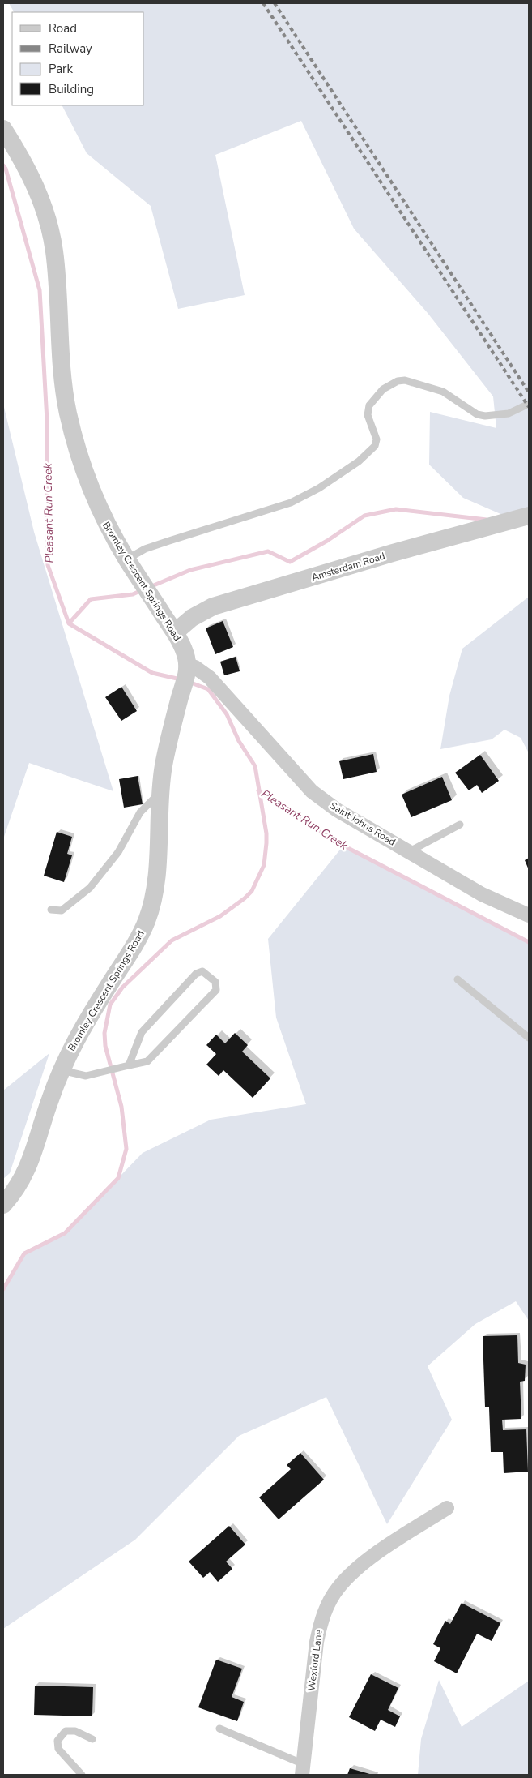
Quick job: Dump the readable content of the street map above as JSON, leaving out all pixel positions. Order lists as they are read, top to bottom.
{
  "streets": {
    "street": [
      "Amsterdam Road",
      "Bromley Crescent Springs Road",
      "Saint Johns Road",
      "Wexford Lane"
    ]
  },
  "crossings": [
    ["Amsterdam Road", "Bromley Crescent Springs Road"],
    ["Bromley Crescent Springs Road", "Saint Johns Road"]
  ],
  "water": ["Pleasant Run Creek"],
  "legend": [
    "Road",
    "Railway",
    "Park",
    "Building"
  ]
}
